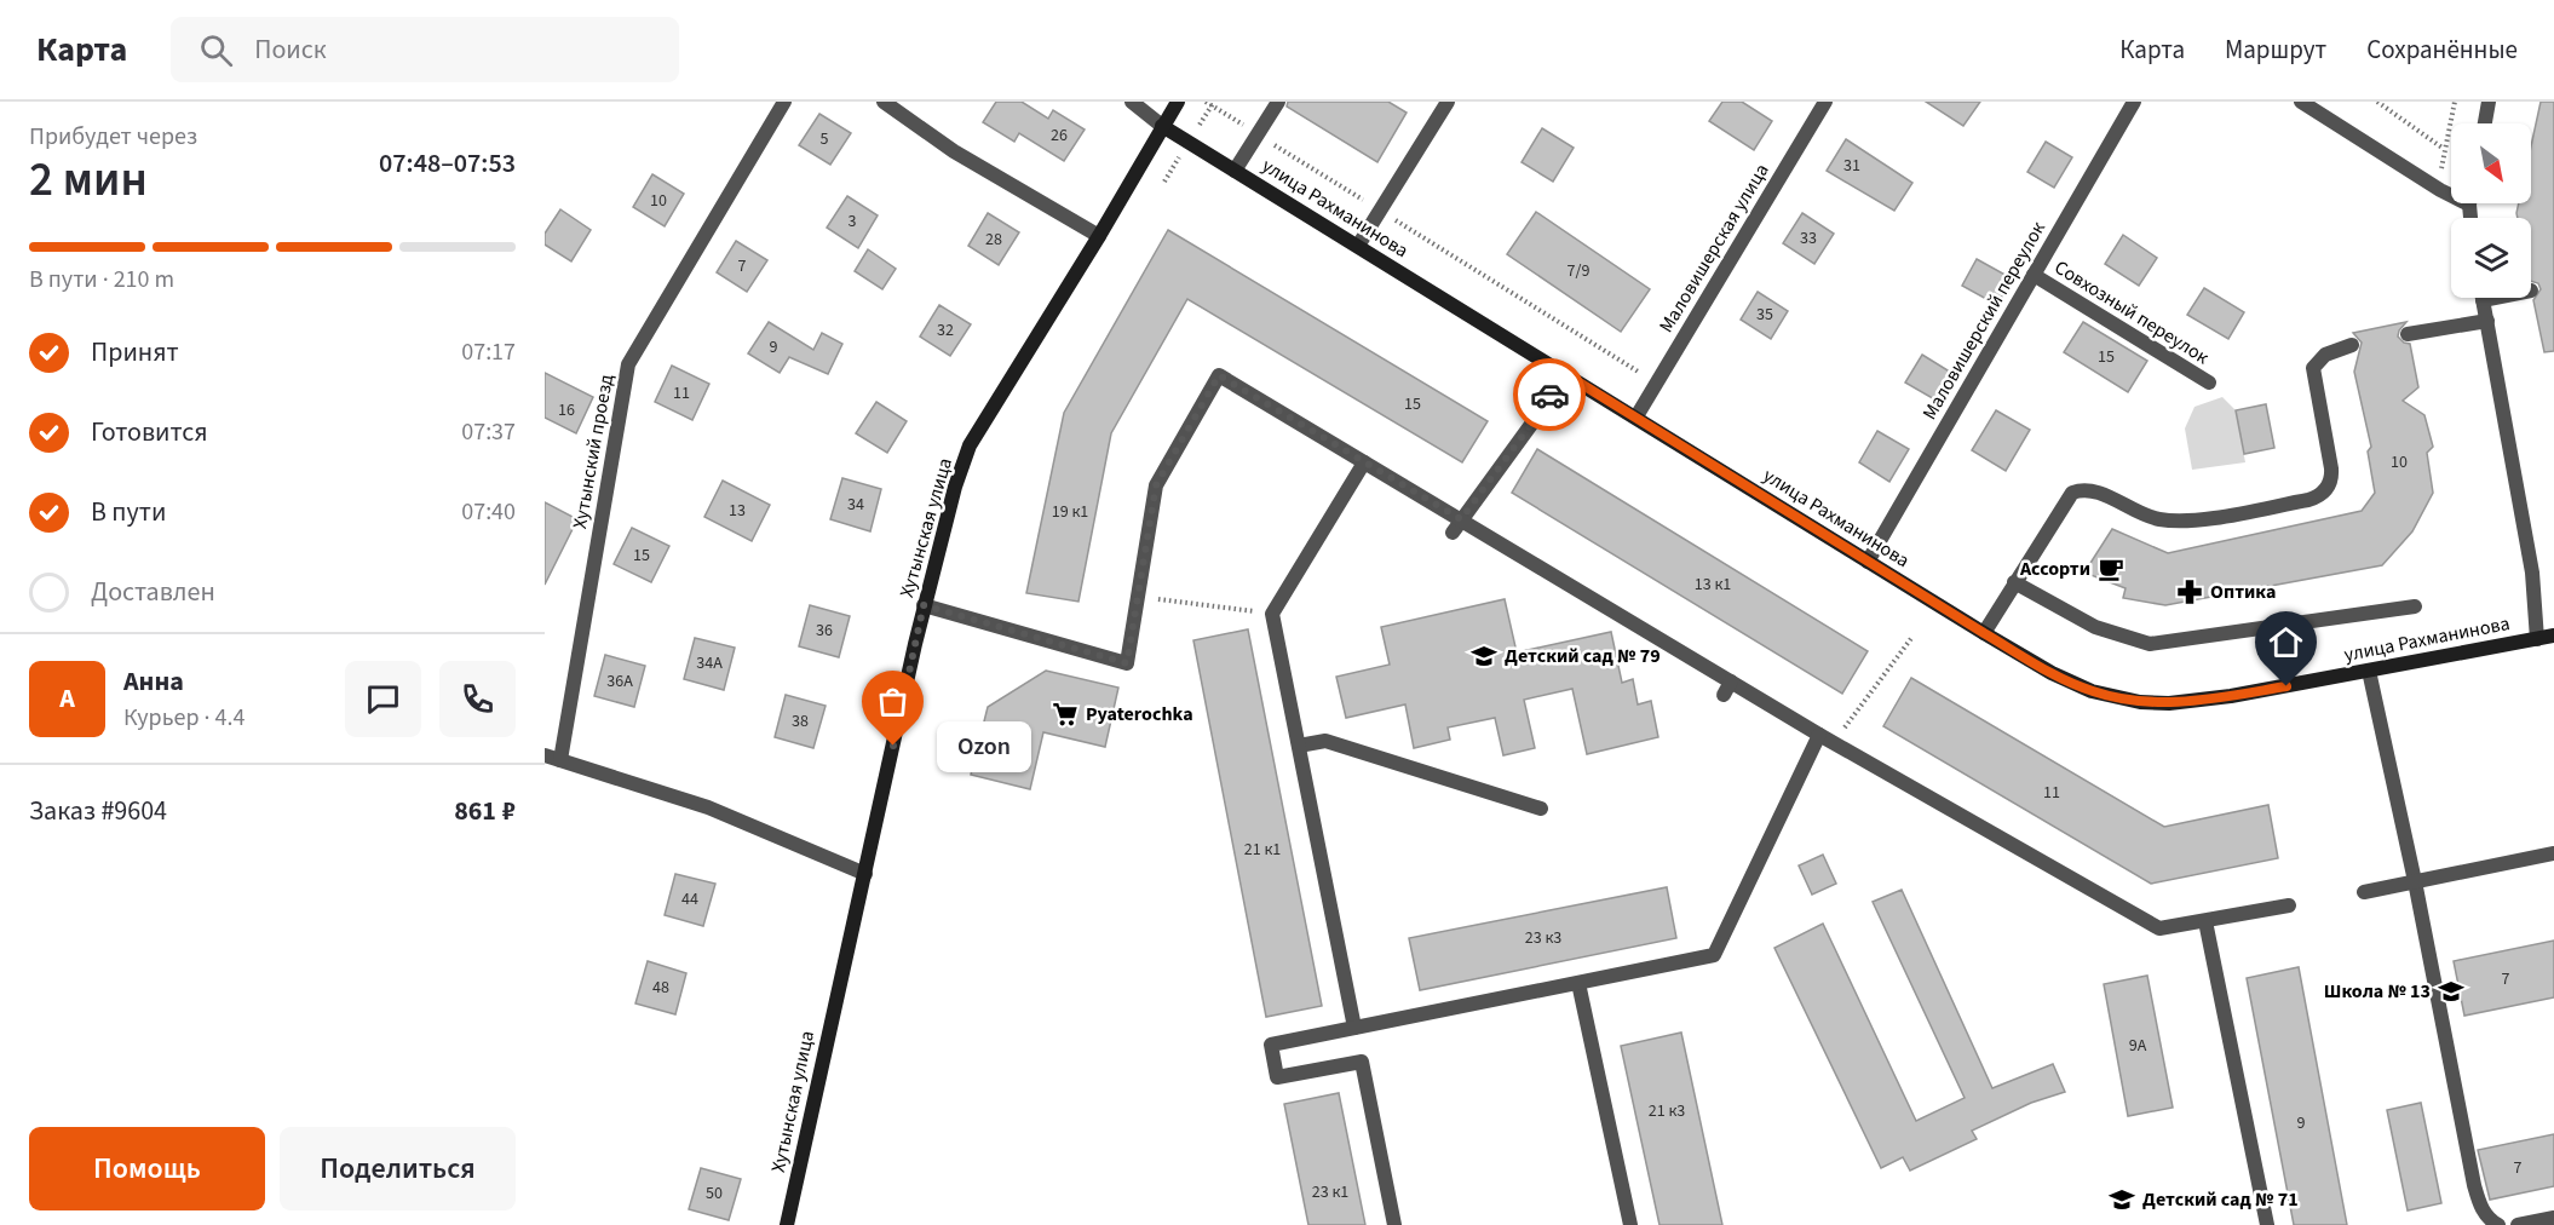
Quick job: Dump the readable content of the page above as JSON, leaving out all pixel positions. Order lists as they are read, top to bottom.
{
  "streets": {
    "street": [
      "улица Рахманинова",
      "Маловишерская улица",
      "Совхозный переулок",
      "Маловишерский переулок",
      "Хутынский проезд",
      "Хутынская улица"
    ]
  },
  "crossings": [
    ["улица Рахманинова", "Маловишерская улица"],
    ["улица Рахманинова", "Маловишерский переулок"],
    ["улица Рахманинова", "Хутынская улица"],
    ["Совхозный переулок", "Маловишерский переулок"]
  ],
  "places": {
    "cafe": ["Ассорти"],
    "pharmacy": ["Оптика"],
    "school or university": ["Детский сад № 79", "Школа № 13", "Детский сад № 71"],
    "supermarket": ["Pyaterochka"],
    "other": ["Ozon"]
  },
  "house_numbers": [
    "26",
    "5",
    "31",
    "10",
    "3",
    "33",
    "28",
    "7",
    "7/9",
    "35",
    "32",
    "9",
    "15",
    "11",
    "15",
    "16",
    "10",
    "34",
    "13",
    "19 к1",
    "15",
    "13 к1",
    "36",
    "34А",
    "36А",
    "38",
    "11",
    "21 к1",
    "44",
    "23 к3",
    "7",
    "48",
    "9А",
    "21 к3",
    "9",
    "7",
    "23 к1",
    "50"
  ],
  "north": "bottom right",
  "page": {
    "header": "Карта",
    "search": "Поиск",
    "nav": ["Карта", "Маршрут", "Сохранённые"],
    "heading": ["2 мин", "Прибудет через", "07:48–07:53"],
    "panel": [
      "Анна",
      "Курьер · 4.4",
      "Заказ #9604",
      "861 ₽"
    ],
    "bar": "В пути · 210 m",
    "list": [
      ["Принят", "07:17"],
      ["Готовится", "07:37"],
      ["В пути", "07:40"],
      "Доставлен"
    ],
    "round": "А",
    "bubble": "Ozon",
    "buttons": ["Помощь", "Поделиться"]
  }
}
